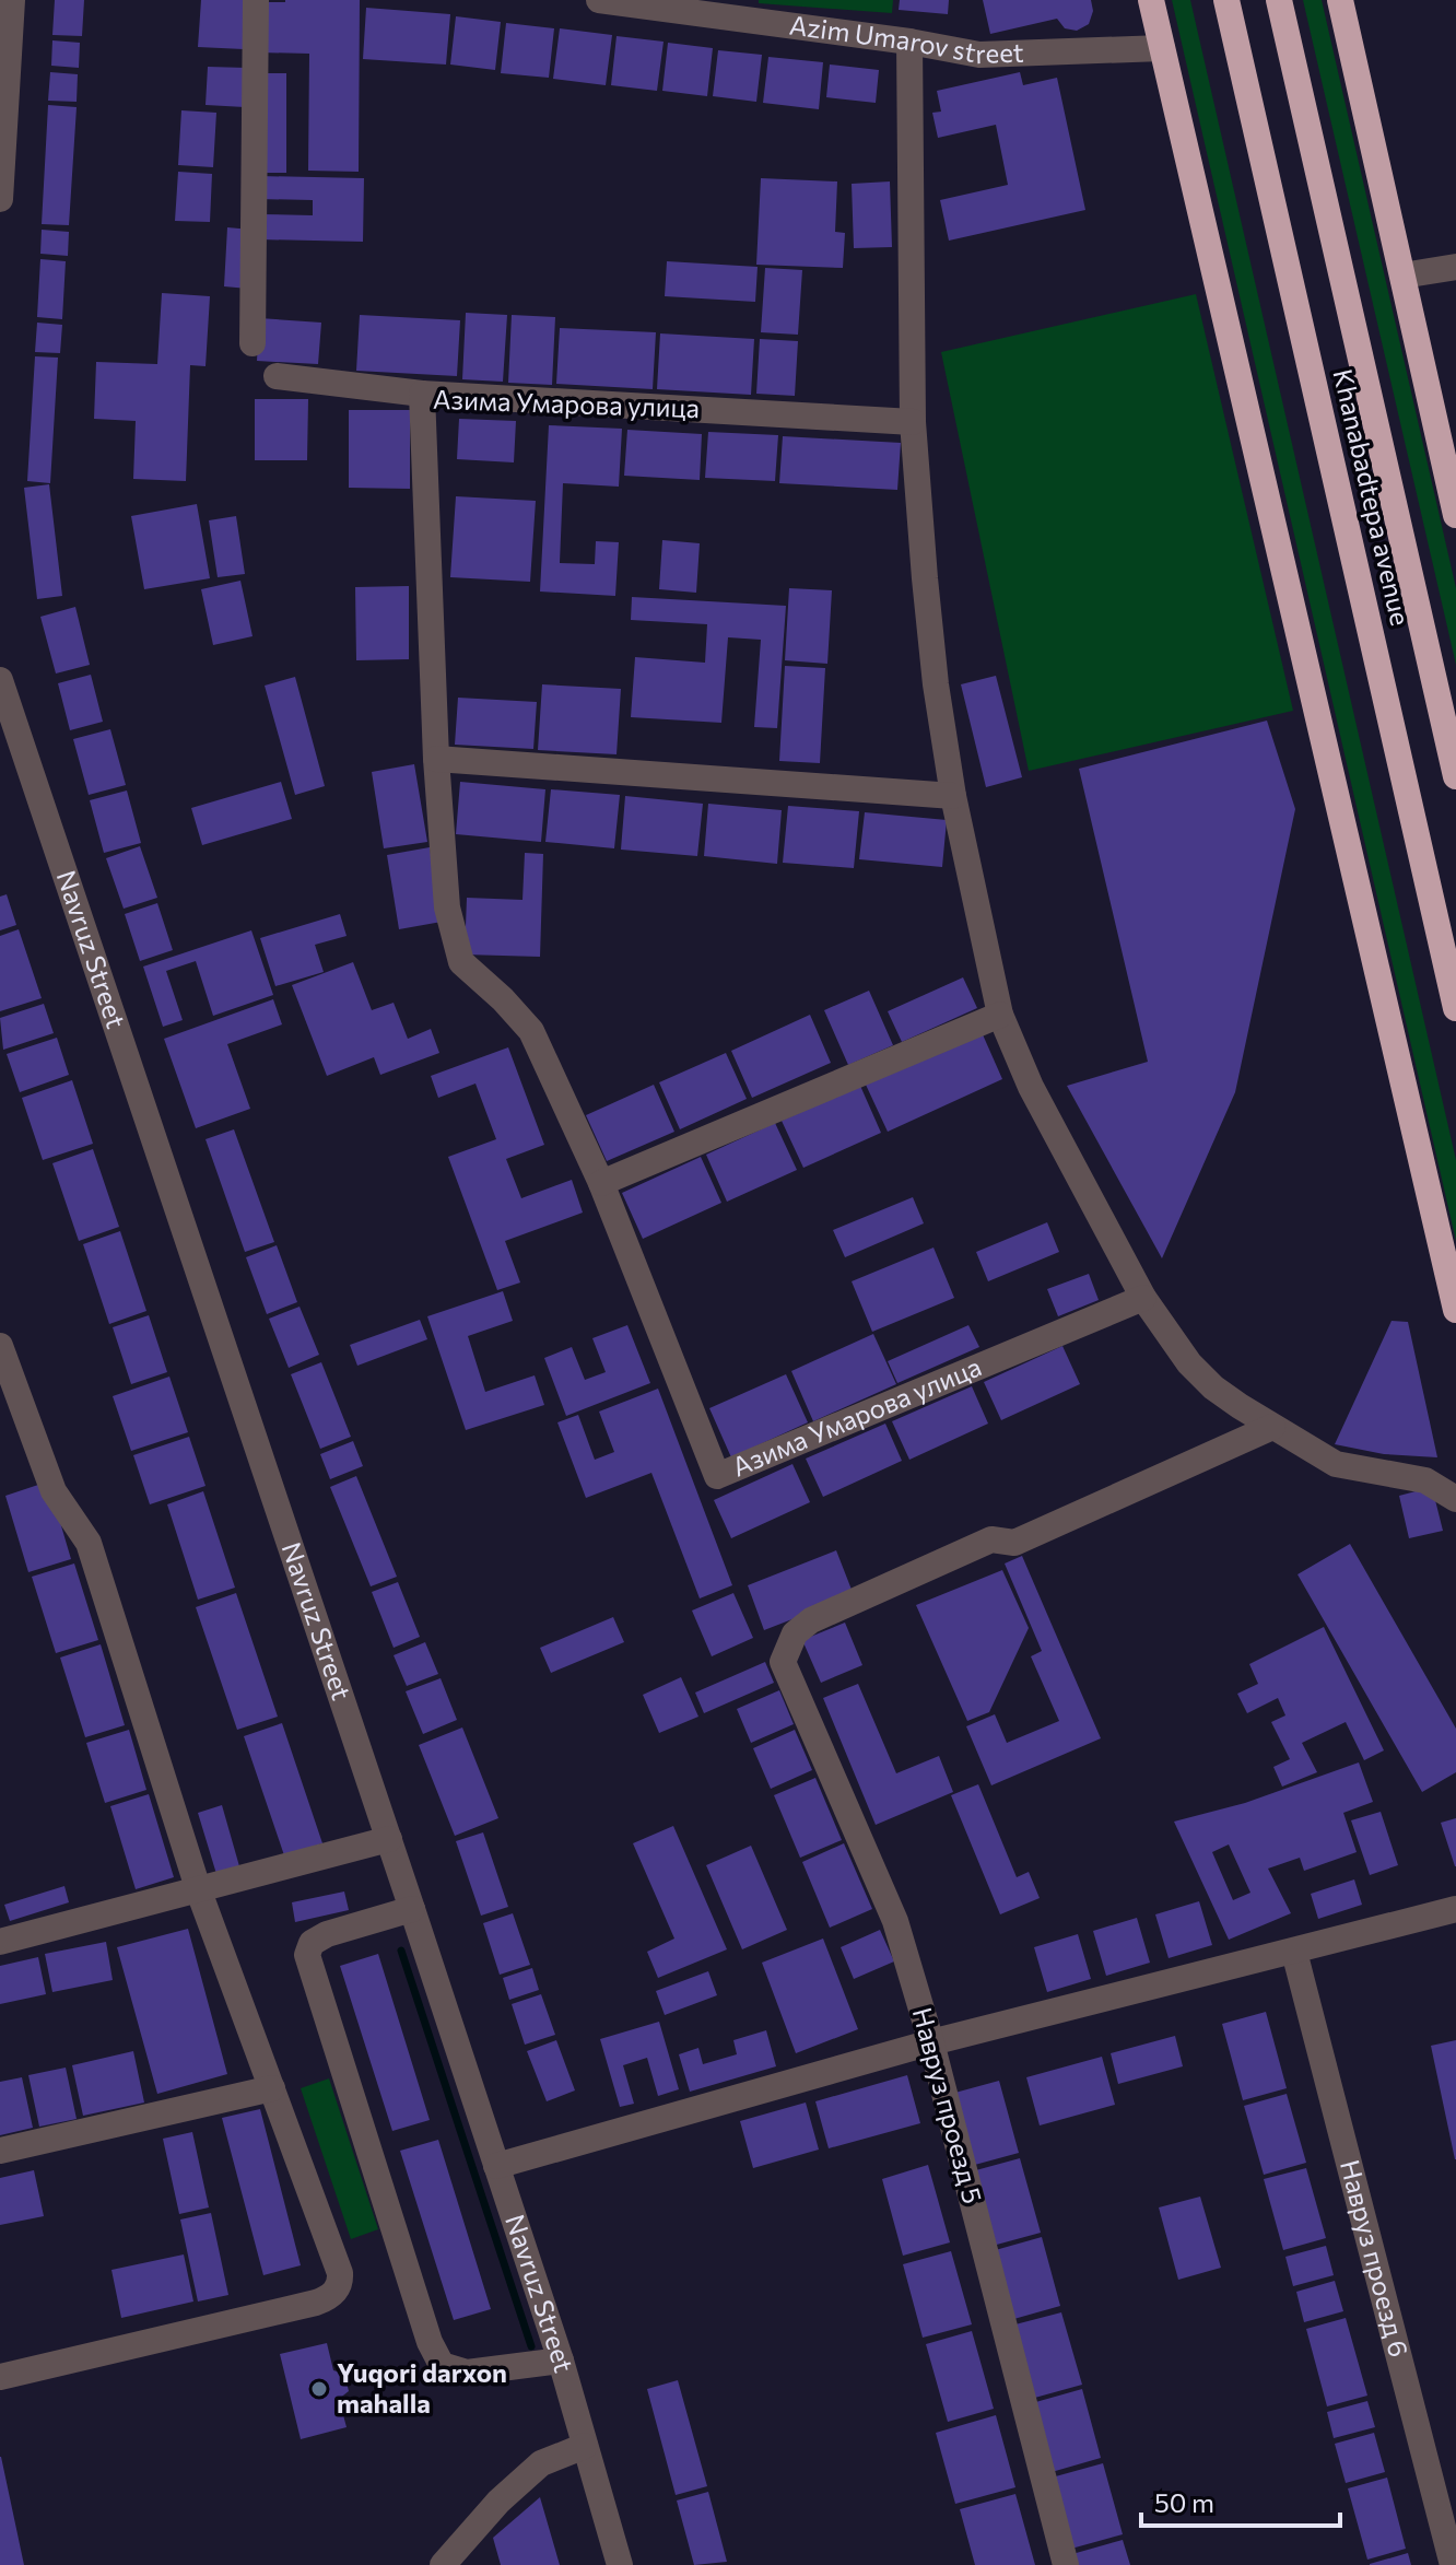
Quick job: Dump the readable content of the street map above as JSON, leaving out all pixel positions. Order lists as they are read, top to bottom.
{
  "streets": {
    "highway": ["Khanabadtepa avenue"],
    "street": [
      "Azim Umarov street",
      "Азима Умарова улица",
      "Navruz Street",
      "Навруз проезд 5",
      "Навруз проезд 6"
    ]
  },
  "places": ["Yuqori darxon mahalla"],
  "scale_bar": "50 m"
}
